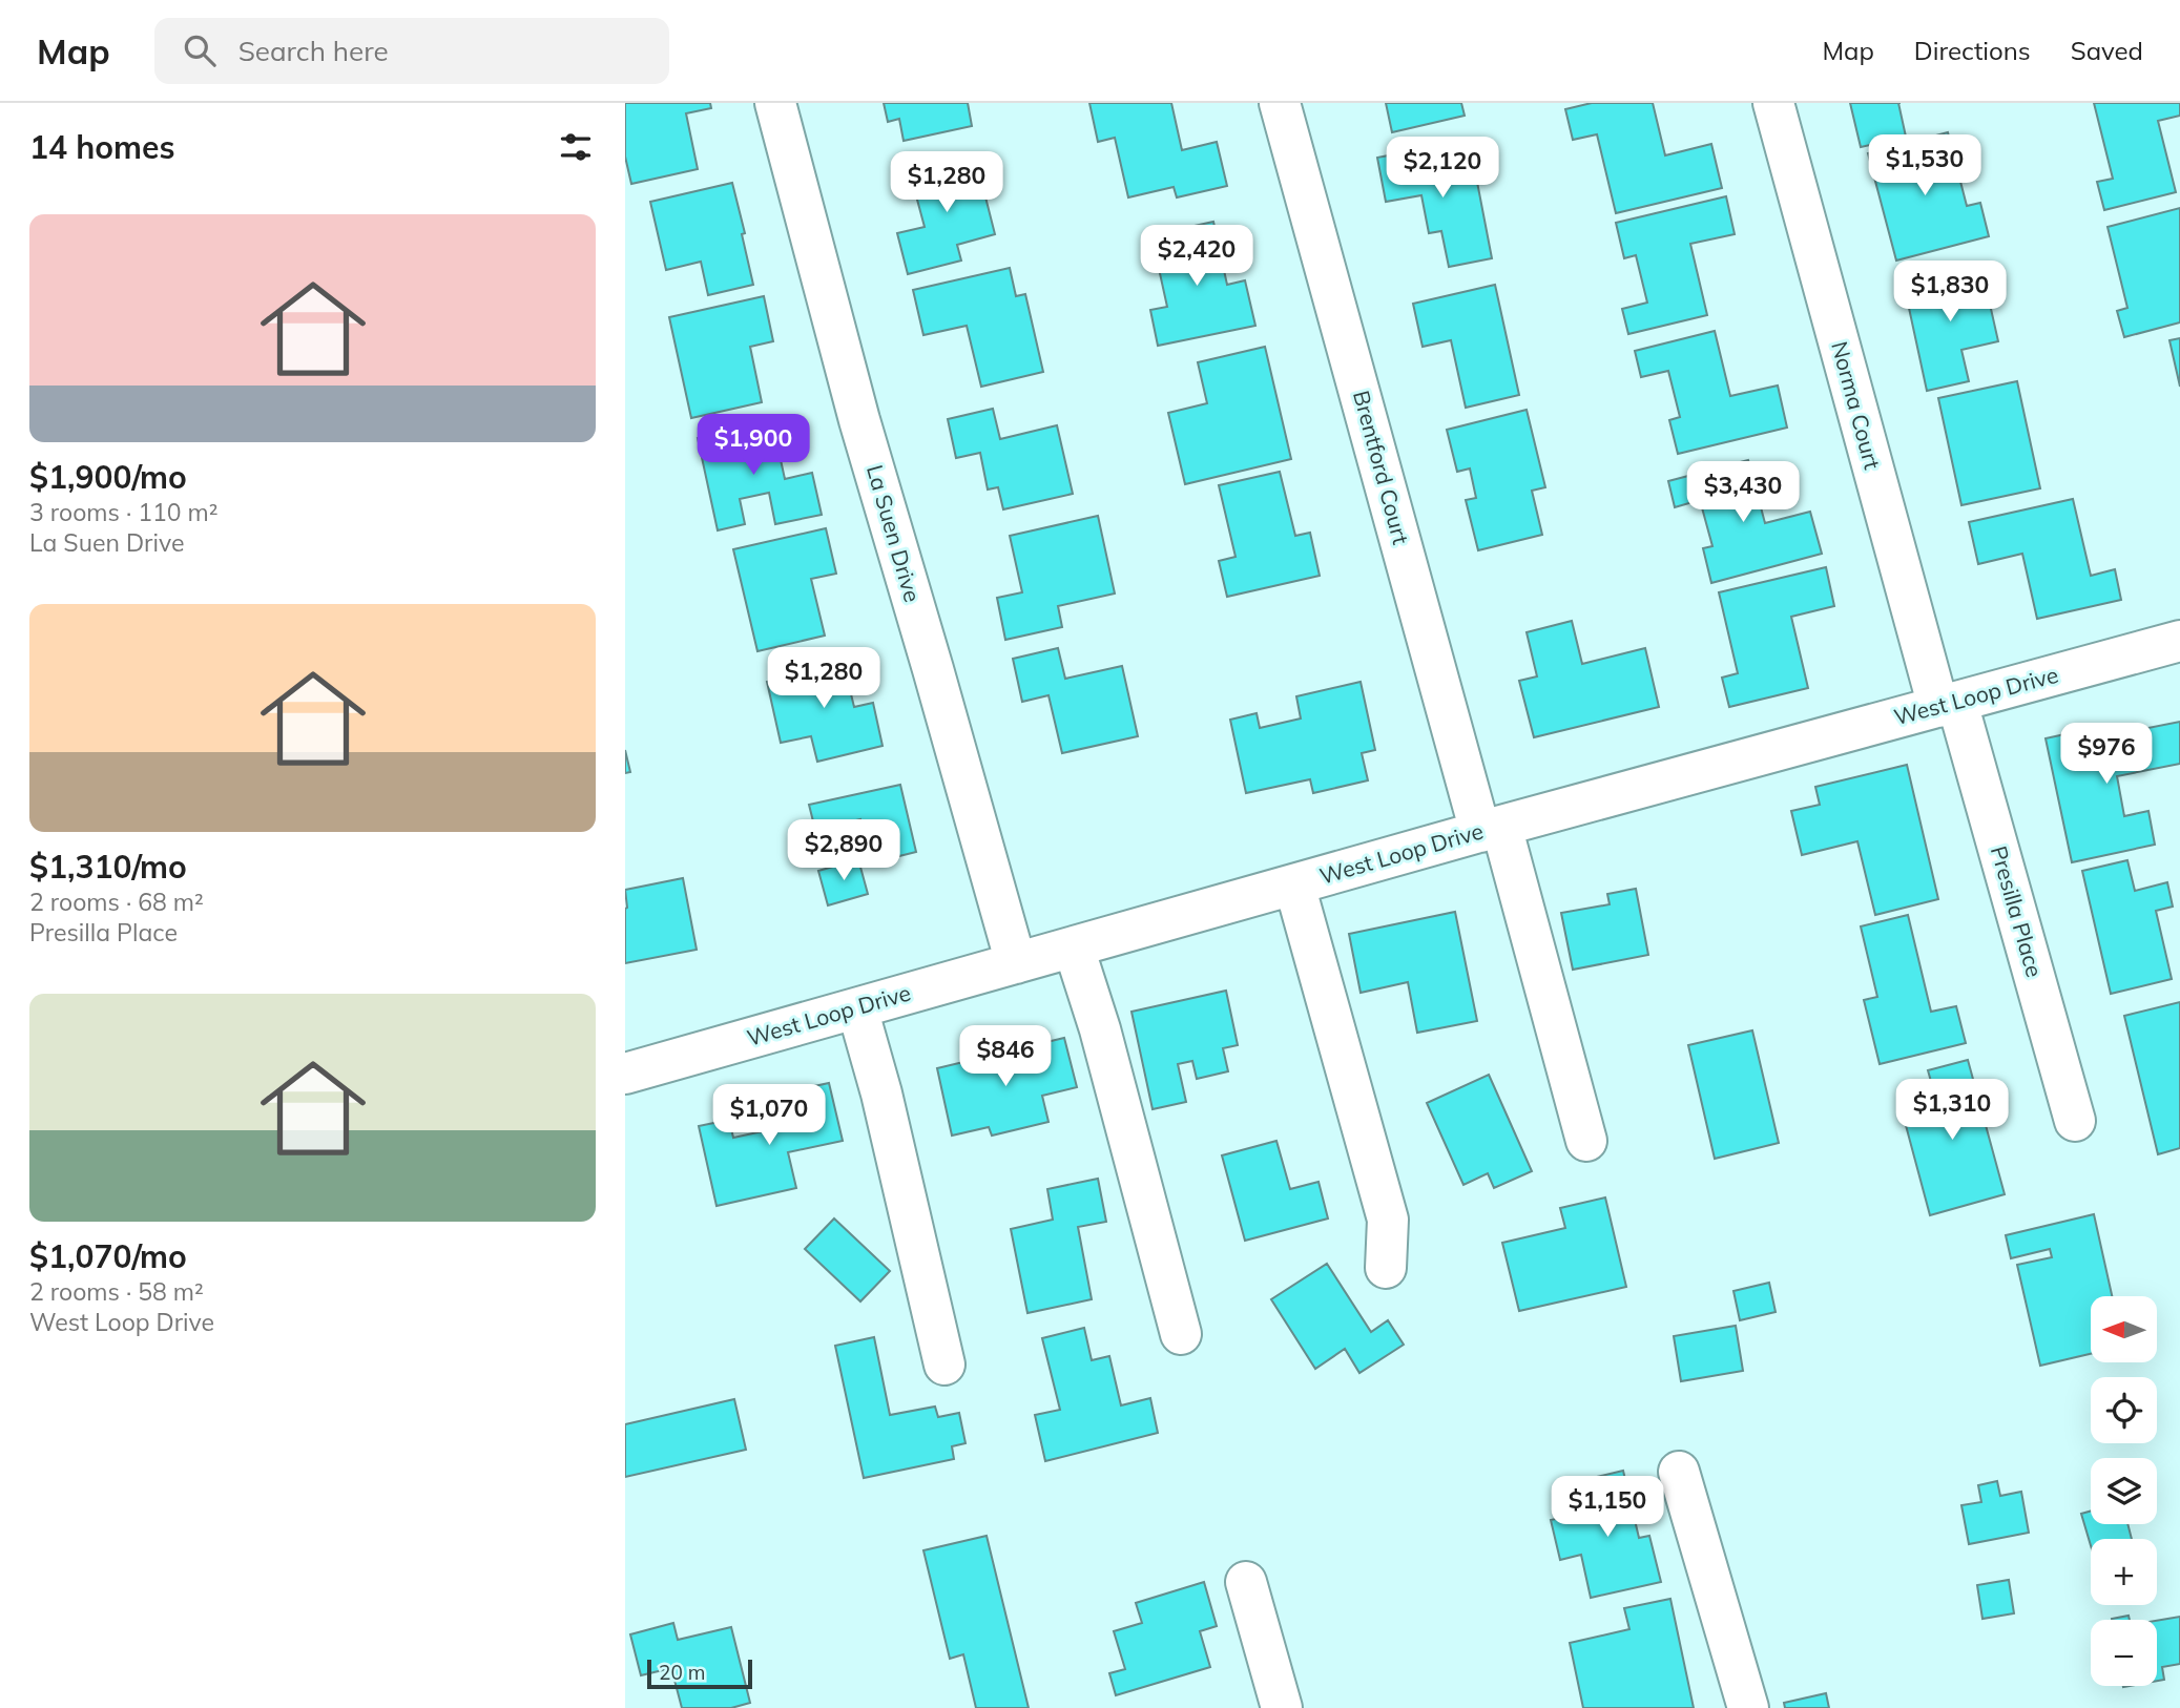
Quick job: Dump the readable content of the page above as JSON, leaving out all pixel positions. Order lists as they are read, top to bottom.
{
  "streets": {
    "street": [
      "Norma Court",
      "Brentford Court",
      "La Suen Drive",
      "West Loop Drive",
      "Presilla Place"
    ]
  },
  "crossings": [
    ["Norma Court", "West Loop Drive"],
    ["Norma Court", "Presilla Place"],
    ["Brentford Court", "West Loop Drive"],
    ["La Suen Drive", "West Loop Drive"],
    ["West Loop Drive", "Presilla Place"]
  ],
  "scale_bar": "20 m",
  "north": "left",
  "page": {
    "header": "Map",
    "search": "Search here",
    "nav": ["Map", "Directions", "Saved"],
    "heading": "14 homes",
    "price": [
      "$1,530",
      "$2,120",
      "$1,280",
      "$2,420",
      "$1,830",
      "$1,900",
      "$3,430",
      "$1,280",
      "$976",
      "$2,890",
      "$846",
      "$1,310",
      "$1,070",
      "$1,150"
    ],
    "list": [
      {
        "name": "$1,900/mo",
        "note": "3 rooms · 110 m² · La Suen Drive"
      },
      {
        "name": "$1,310/mo",
        "note": "2 rooms · 68 m² · Presilla Place"
      },
      {
        "name": "$1,070/mo",
        "note": "2 rooms · 58 m² · West Loop Drive"
      }
    ],
    "map_buttons": ["+", "−"],
    "scale": "20 m"
  }
}
